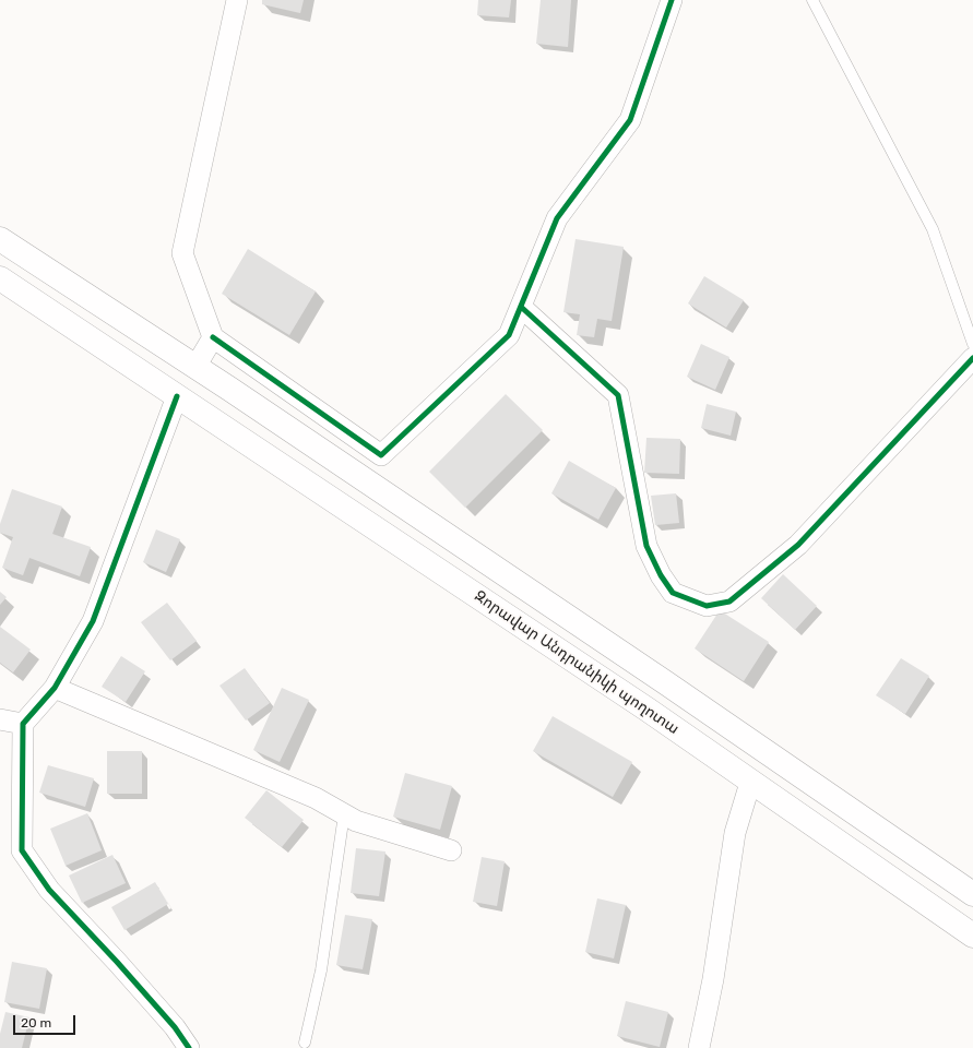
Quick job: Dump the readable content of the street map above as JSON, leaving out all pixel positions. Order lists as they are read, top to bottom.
{
  "streets": {
    "main road": ["Զորավար Անդրանիկի պողոտա"]
  },
  "scale_bar": "20 m"
}
